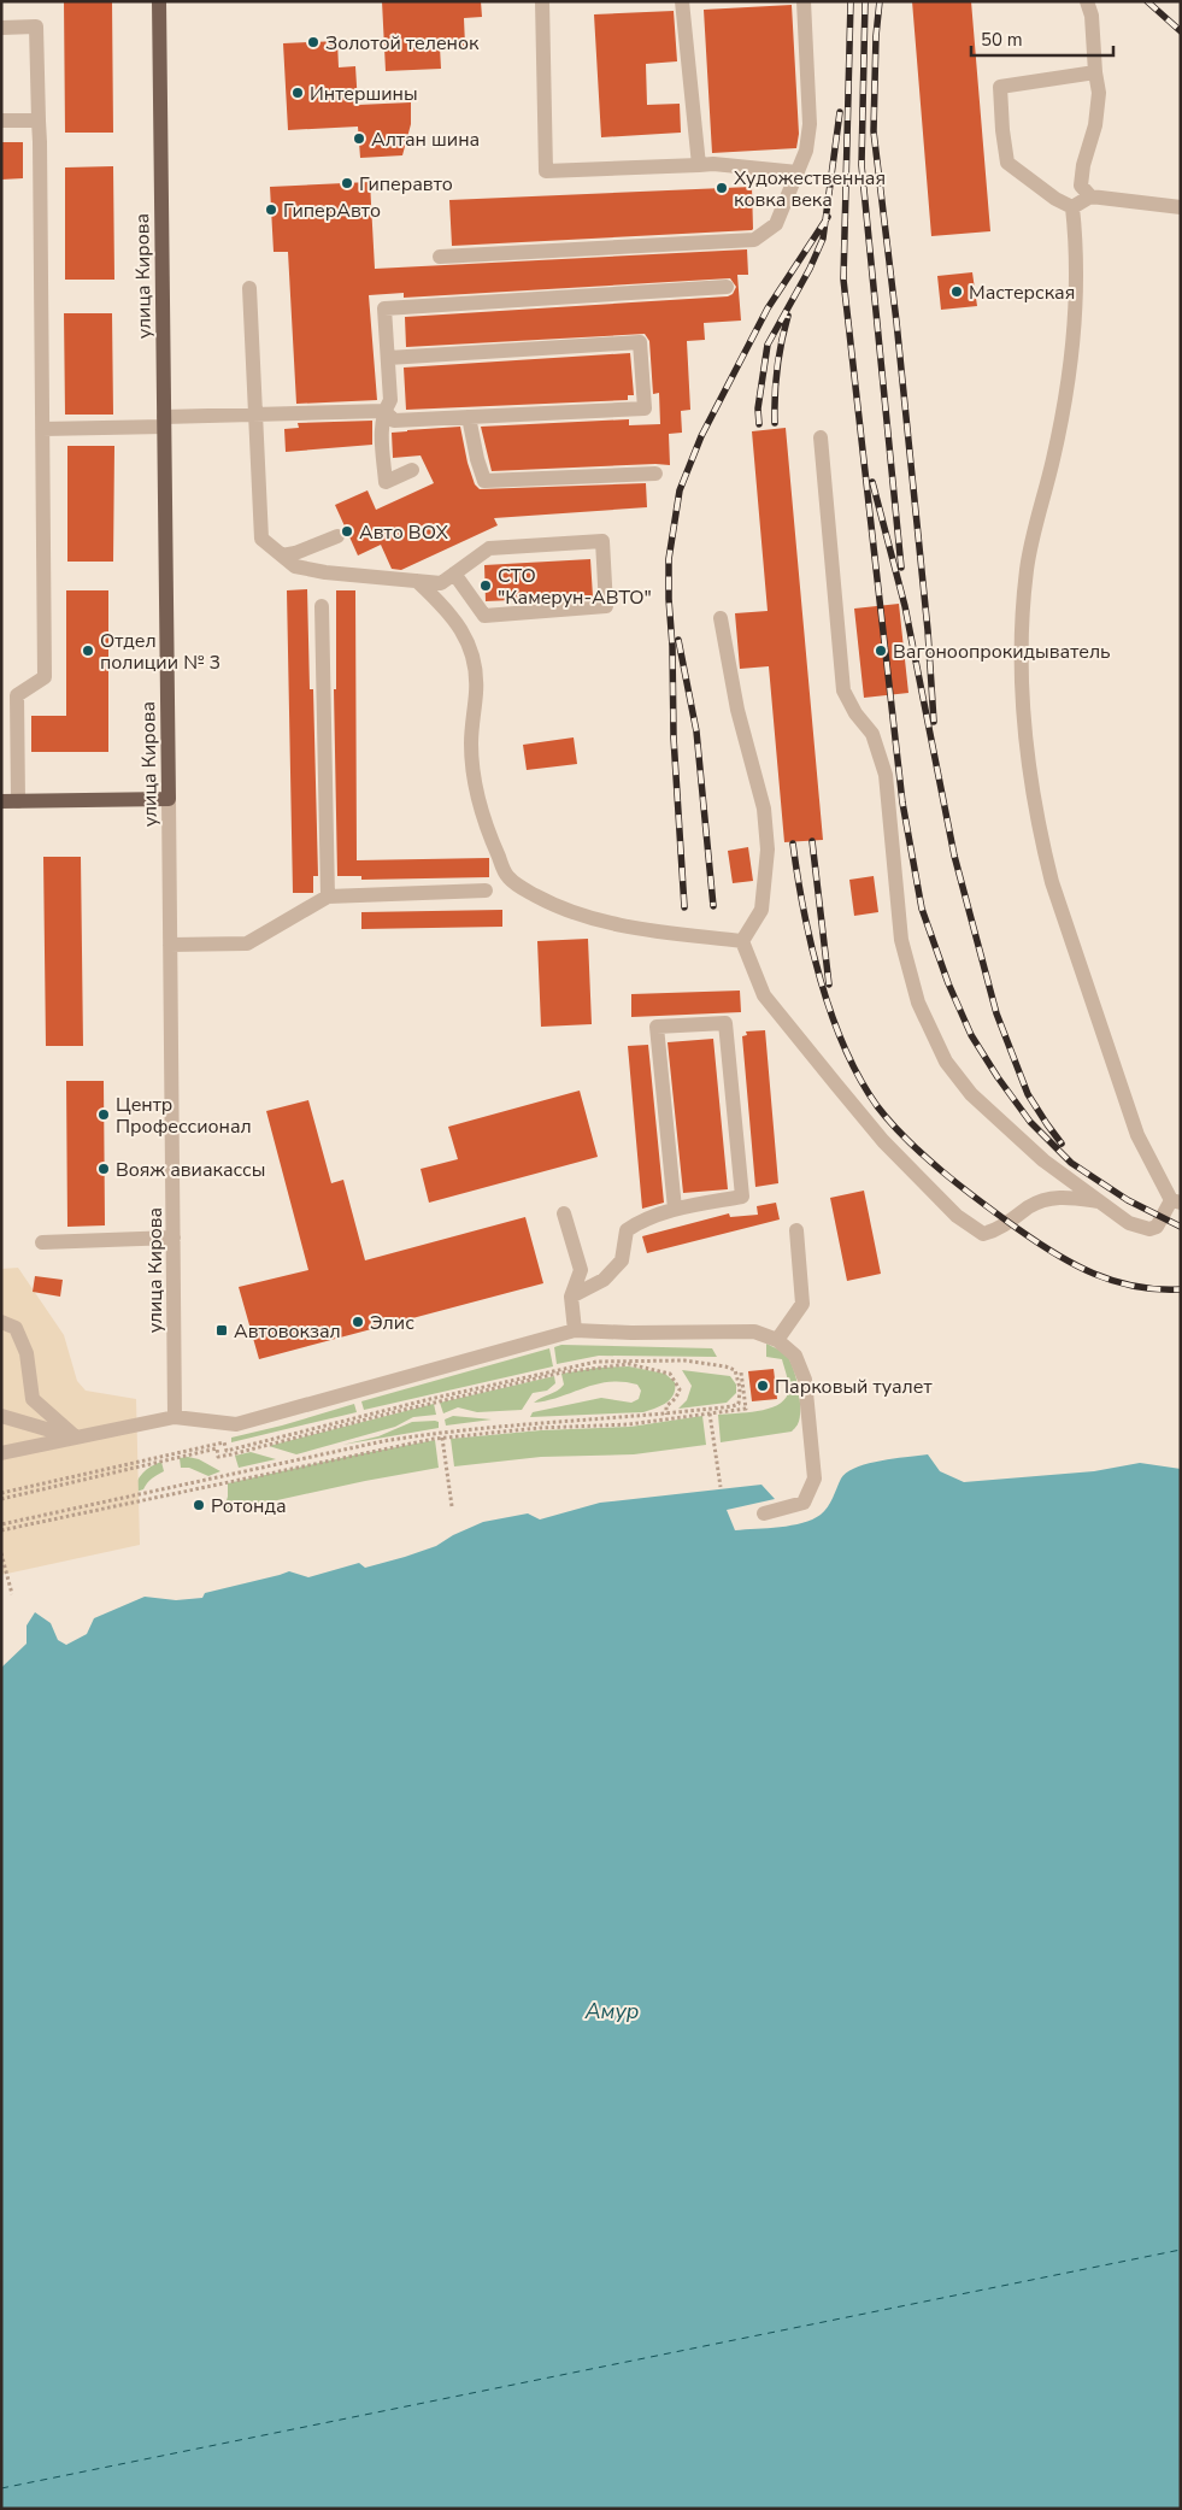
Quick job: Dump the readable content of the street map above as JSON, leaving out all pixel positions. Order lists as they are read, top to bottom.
{
  "streets": {
    "main road": ["улица Кирова"]
  },
  "water": ["Амур"],
  "places": {
    "other": [
      "Золотой теленок",
      "Интершины",
      "Алтан шина",
      "Гиперавто",
      "Художественная ковка века",
      "ГиперАвто",
      "Мастерская",
      "Авто BOX",
      "СТО \"Камерун-АВТО\"",
      "Отдел полиции № 3",
      "Вагоноопрокидыватель",
      "Центр Профессионал",
      "Вояж авиакассы",
      "Элис",
      "Парковый туалет",
      "Ротонда"
    ],
    "transit": ["Автовокзал"]
  },
  "scale_bar": "50 m"
}
